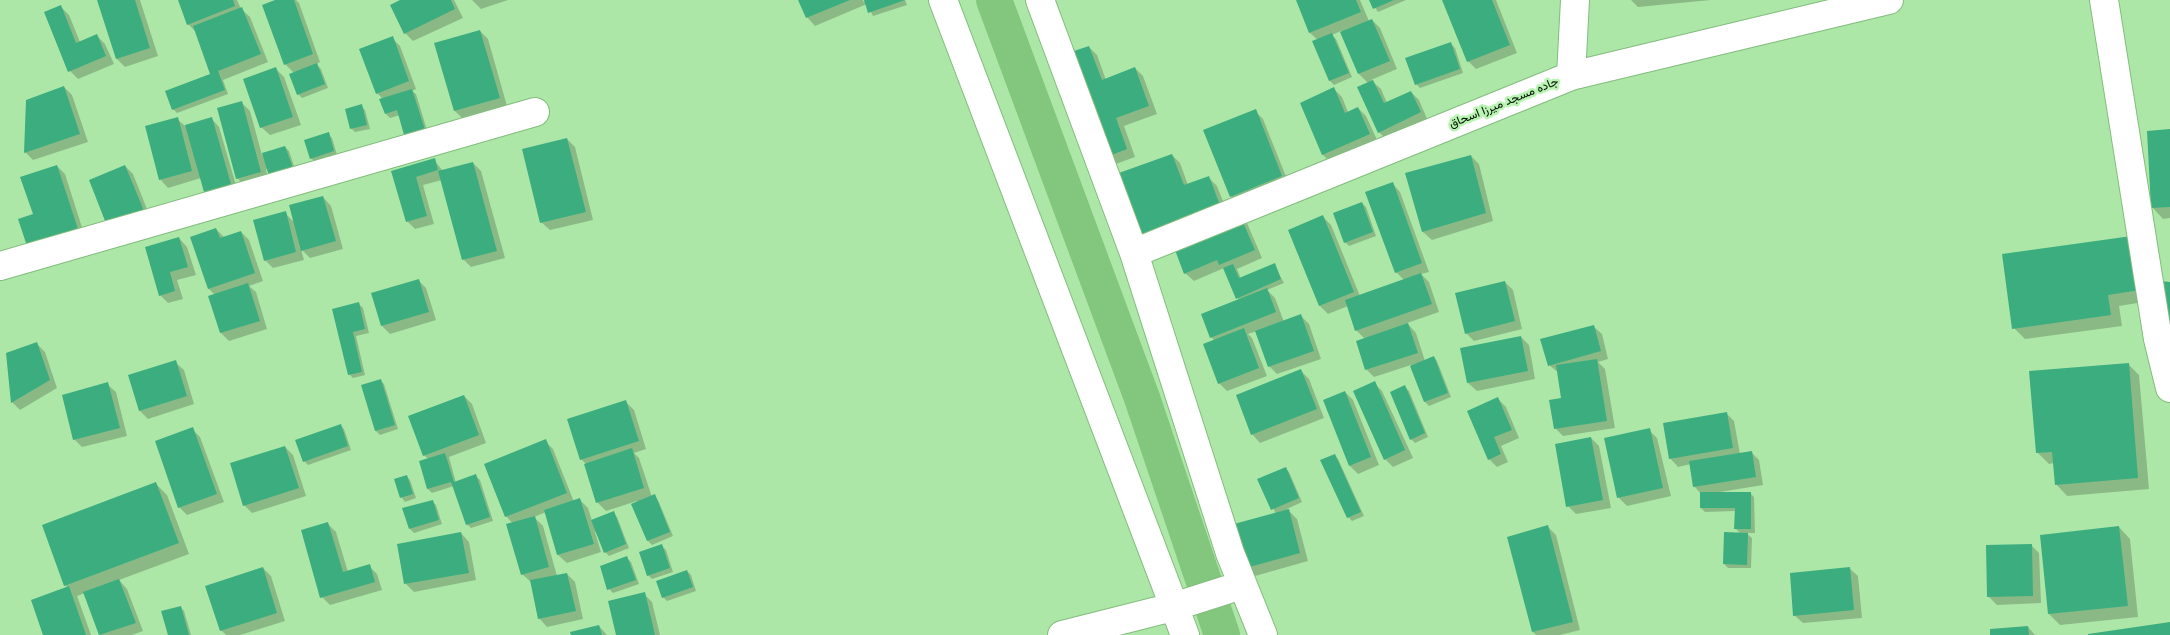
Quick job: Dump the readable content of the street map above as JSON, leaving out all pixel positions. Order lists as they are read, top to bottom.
{
  "streets": {
    "street": ["جاده مسجد ميرزا اسحاق"]
  }
}
